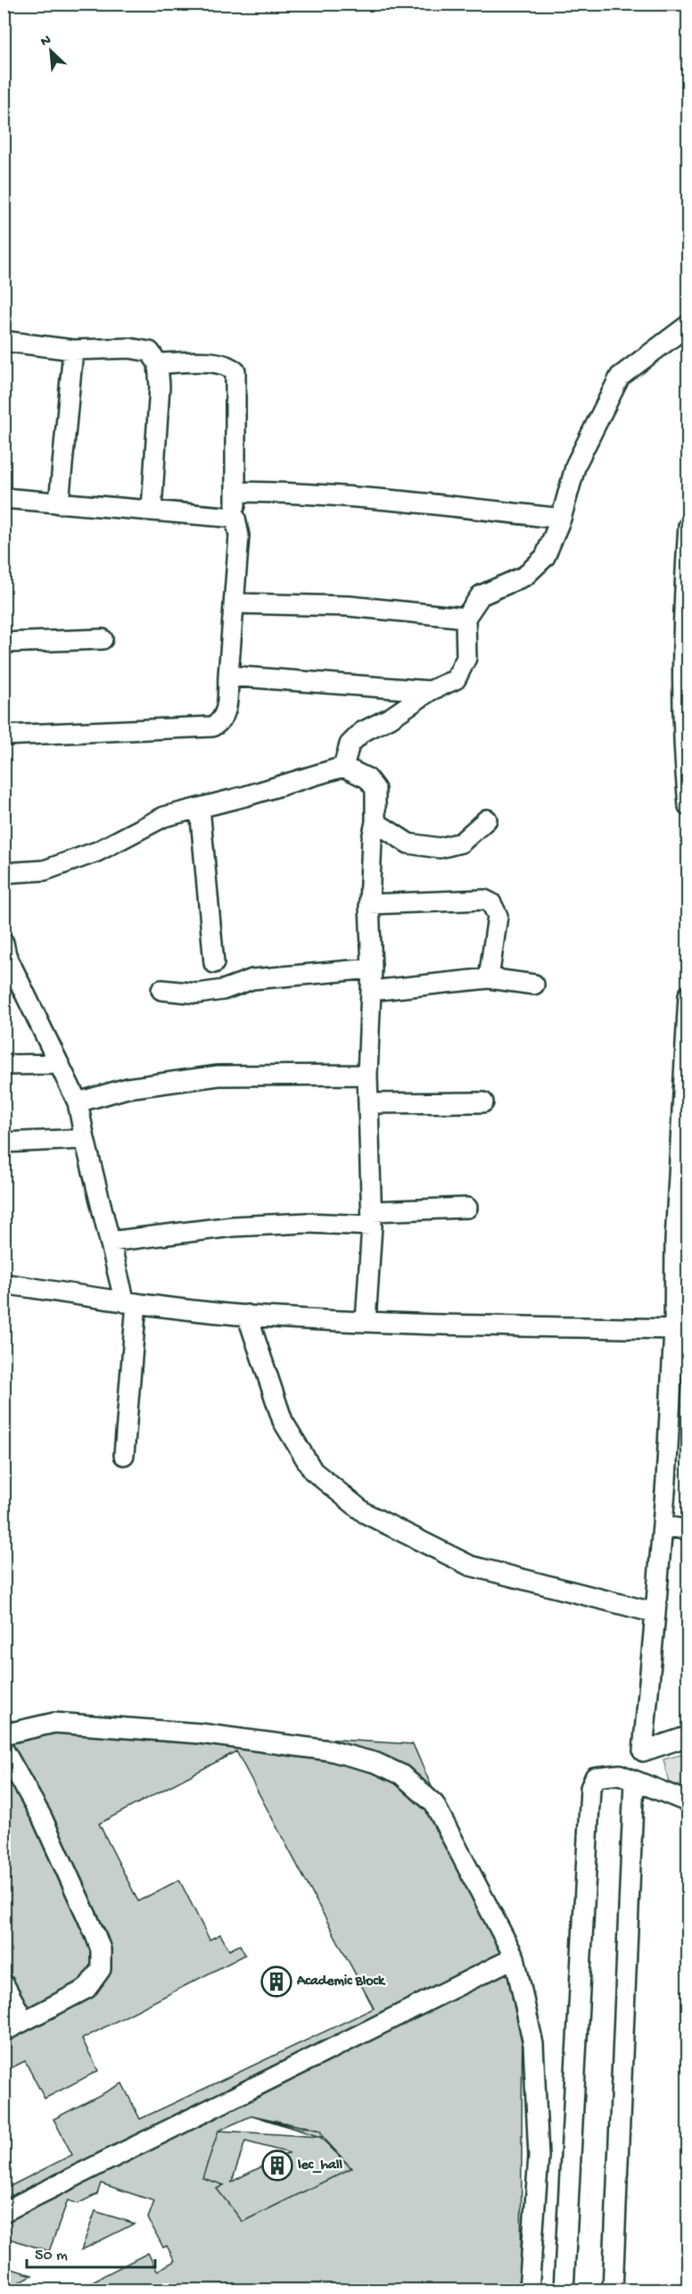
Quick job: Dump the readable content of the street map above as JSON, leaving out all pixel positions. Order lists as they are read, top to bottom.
{
  "places": {
    "building": ["Academic Block", "lec_hall"]
  },
  "scale_bar": "50 m",
  "north": "top left"
}
